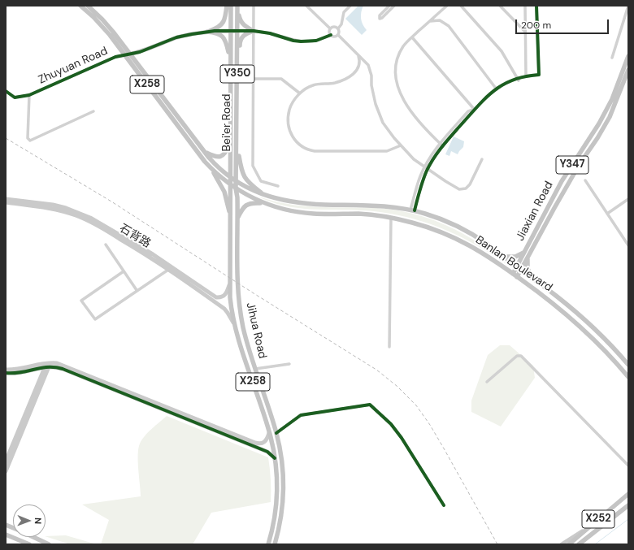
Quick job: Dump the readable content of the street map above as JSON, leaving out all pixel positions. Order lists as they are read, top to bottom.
{
  "streets": {
    "main road": [
      "Y350",
      "X258",
      "Bei'er Road",
      "Y347",
      "Jiaxian Road",
      "Banlan Boulevard",
      "Jihua Road",
      "X252"
    ],
    "street": ["Zhuyuan Road", "石背路"]
  },
  "crossings": [
    ["Zhuyuan Road", "X258"],
    ["Y350", "X258"],
    ["Y350", "Bei'er Road"],
    ["Y350", "Jihua Road"],
    ["X258", "Bei'er Road"],
    ["X258", "Banlan Boulevard"],
    ["X258", "Jihua Road"],
    ["Bei'er Road", "Banlan Boulevard"],
    ["Bei'er Road", "Jihua Road"],
    ["Jiaxian Road", "Banlan Boulevard"],
    ["石背路", "Jihua Road"],
    ["Banlan Boulevard", "Jihua Road"]
  ],
  "scale_bar": "200 m",
  "north": "right"
}
